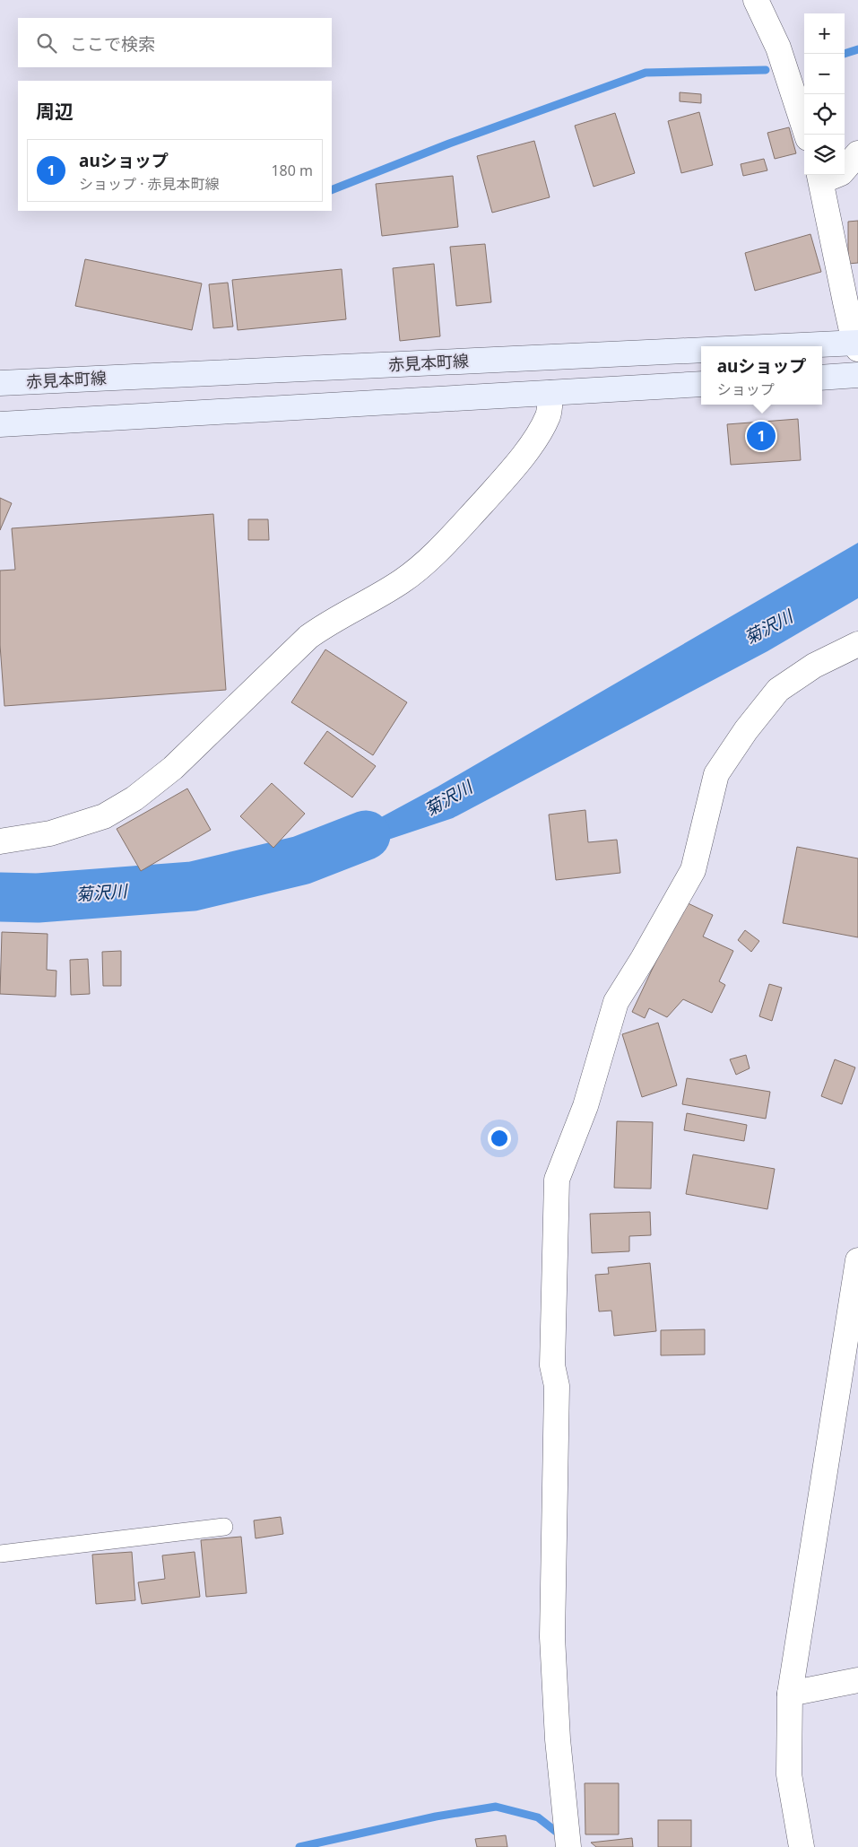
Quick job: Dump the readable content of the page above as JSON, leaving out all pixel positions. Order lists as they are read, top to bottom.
{
  "streets": {
    "main road": ["赤見本町線"]
  },
  "water": ["菊沢川"],
  "page": {
    "map_buttons": ["+", "−"],
    "search": "ここで検索",
    "heading": "周辺",
    "list": [
      {
        "mark": "1",
        "name": "auショップ",
        "note": "ショップ · 赤見本町線",
        "value": "180 m"
      }
    ],
    "popup": ["auショップ", "ショップ"],
    "pins": "1"
  }
}
